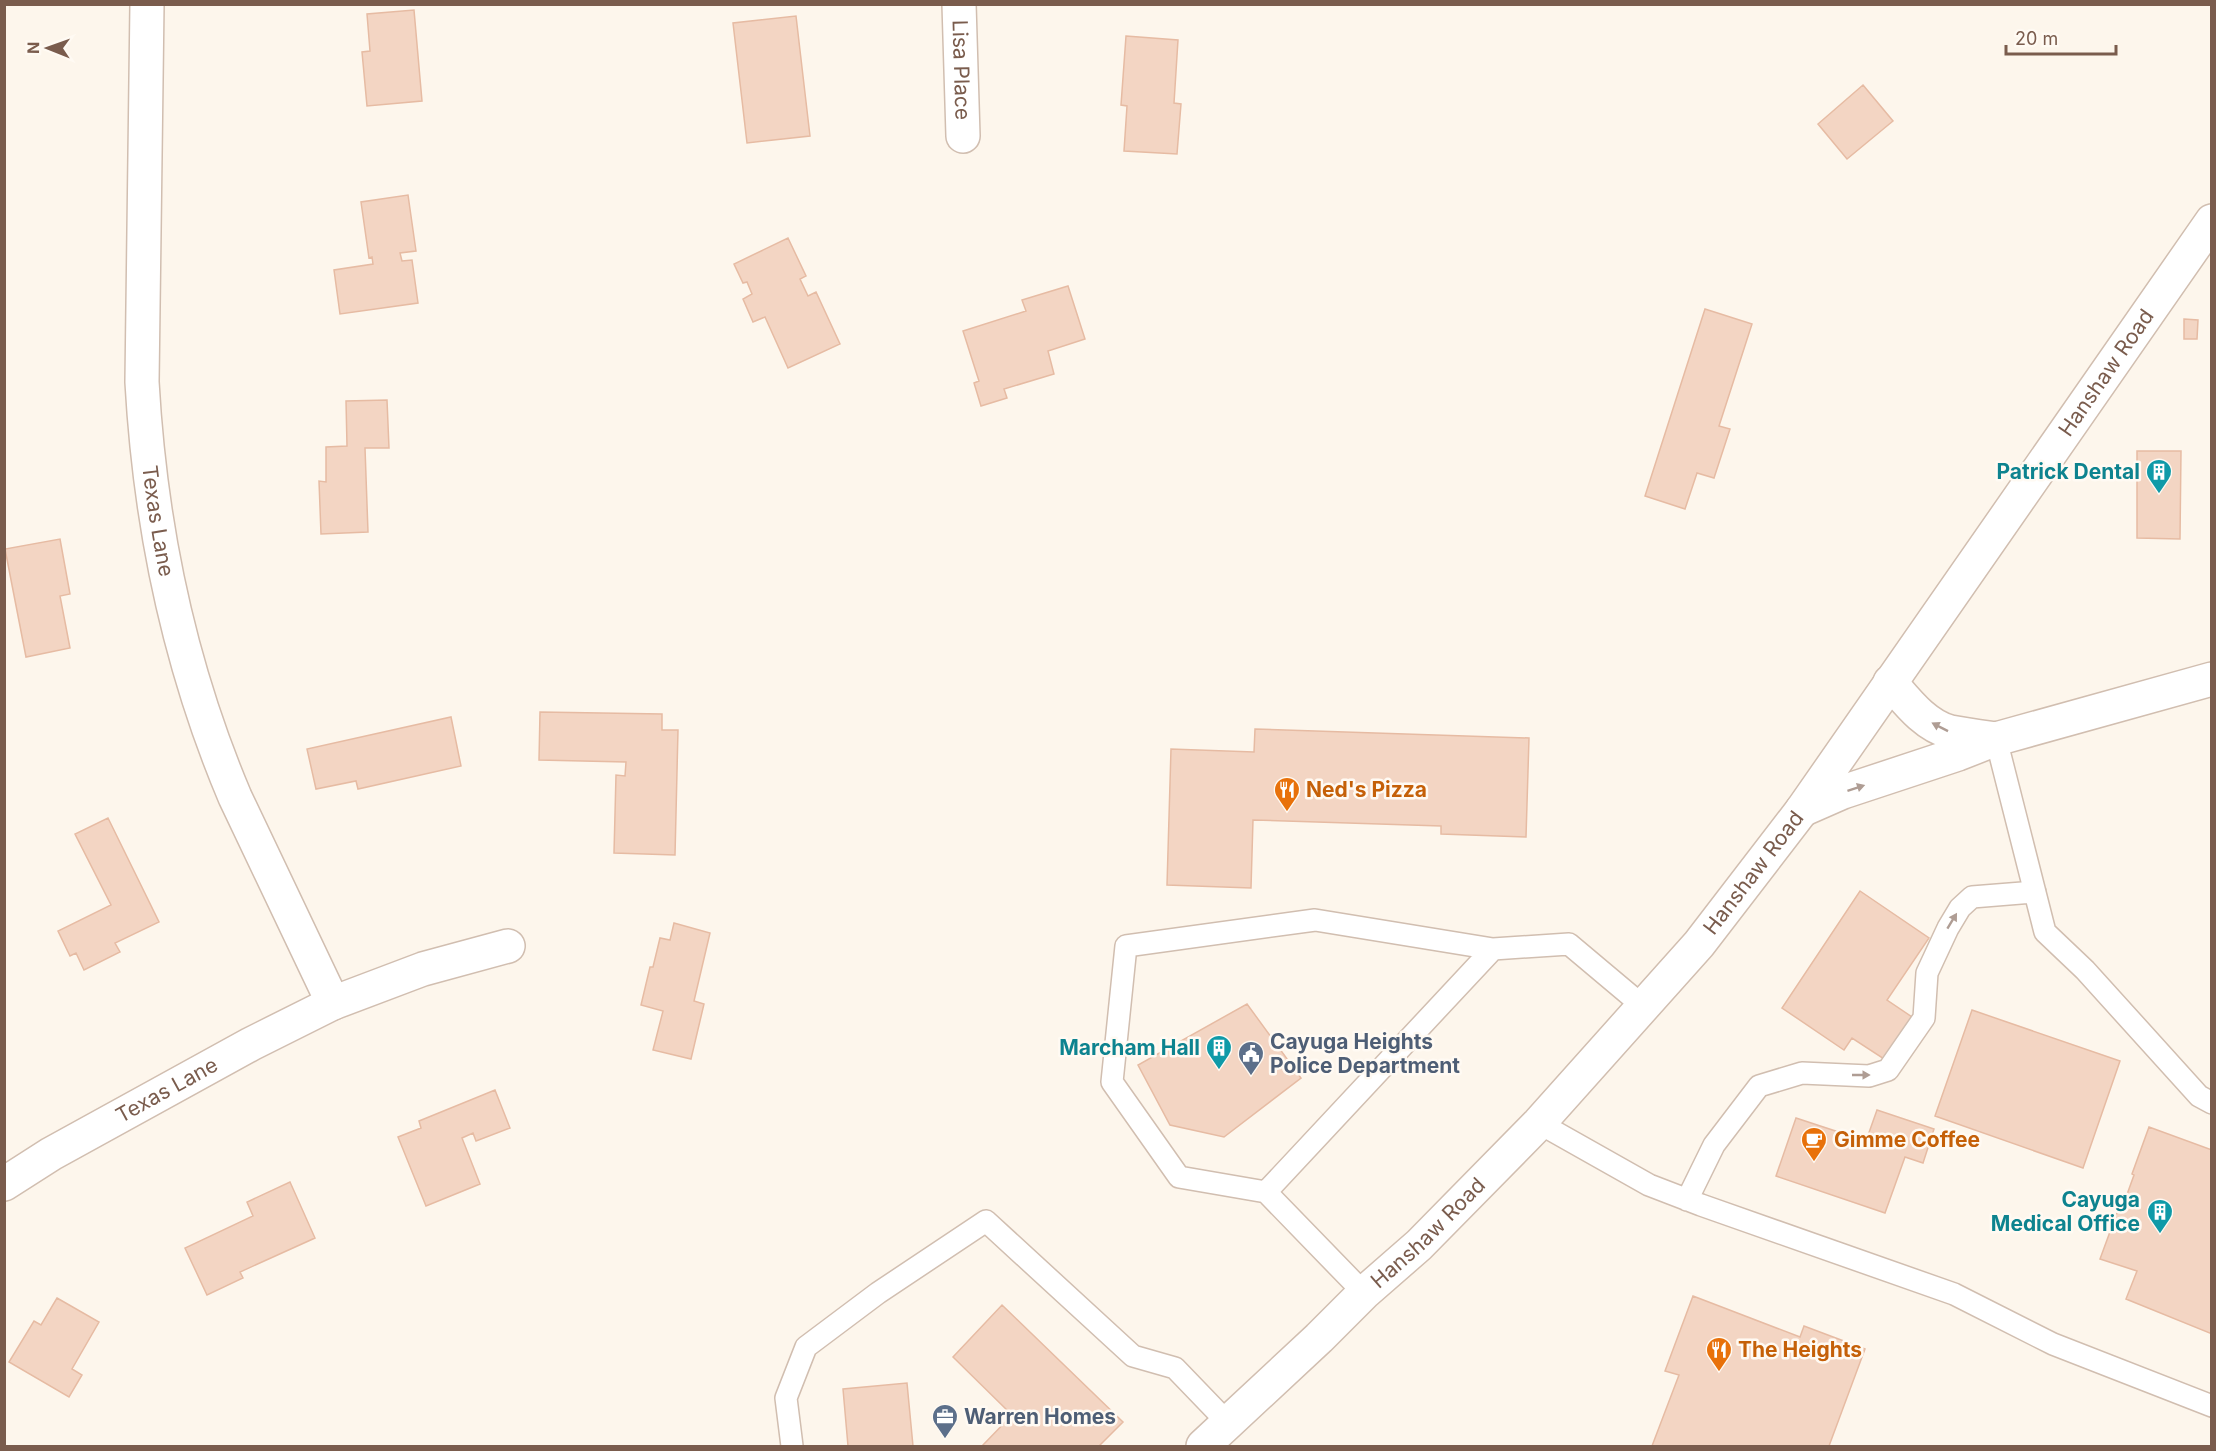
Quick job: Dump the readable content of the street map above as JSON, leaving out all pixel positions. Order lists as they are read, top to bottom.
{
  "streets": {
    "street": ["Lisa Place", "Hanshaw Road", "Texas Lane"]
  },
  "places": {
    "building": ["Patrick Dental", "Marcham Hall", "Cayuga Medical Office"],
    "restaurant": ["Ned's Pizza", "The Heights"],
    "public building": ["Cayuga Heights Police Department"],
    "cafe": ["Gimme Coffee"],
    "office": ["Warren Homes"]
  },
  "scale_bar": "20 m",
  "north": "left"
}
